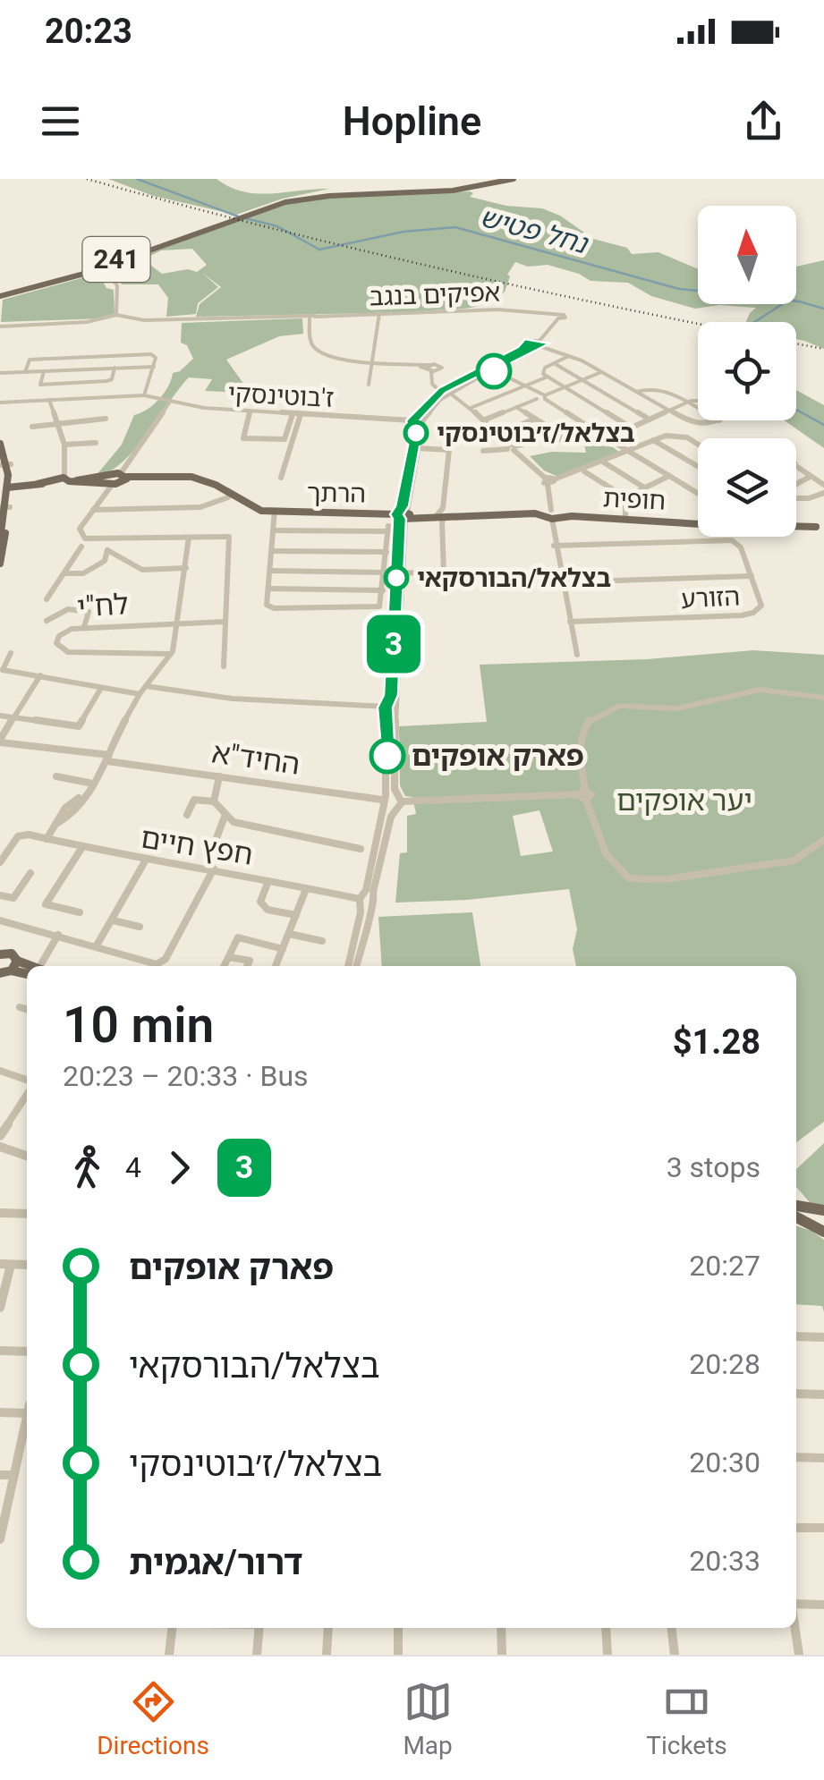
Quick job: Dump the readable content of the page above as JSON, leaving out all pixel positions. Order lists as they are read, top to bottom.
{
  "streets": {
    "main road": ["241", "הרתך", "חופית"],
    "street": [
      "אפיקים בנגב",
      "ז'בוטינסקי",
      "הזורע",
      "לח\"י",
      "החיד\"א",
      "חפץ חיים"
    ]
  },
  "crossings": [
    ["הרתך", "חופית"]
  ],
  "water": ["נחל פטיש"],
  "parks": ["יער אופקים"],
  "places": ["בצלאל/ז׳בוטינסקי", "בצלאל/הבורסקאי", "פארק אופקים"],
  "lines": ["bus line 3"],
  "north": "top",
  "page": {
    "status": "20:23",
    "header": "Hopline",
    "on_map": "3",
    "heading": ["10 min", "20:23 – 20:33 · Bus", "$1.28"],
    "legs": ["4", "3", "3 stops"],
    "list": [
      {
        "name": "פארק אופקים",
        "value": "20:27"
      },
      {
        "name": "בצלאל/הבורסקאי",
        "value": "20:28"
      },
      {
        "name": "בצלאל/ז׳בוטינסקי",
        "value": "20:30"
      },
      {
        "name": "דרור/אגמית",
        "value": "20:33"
      }
    ],
    "tabs": ["Directions", "Map", "Tickets"]
  }
}
